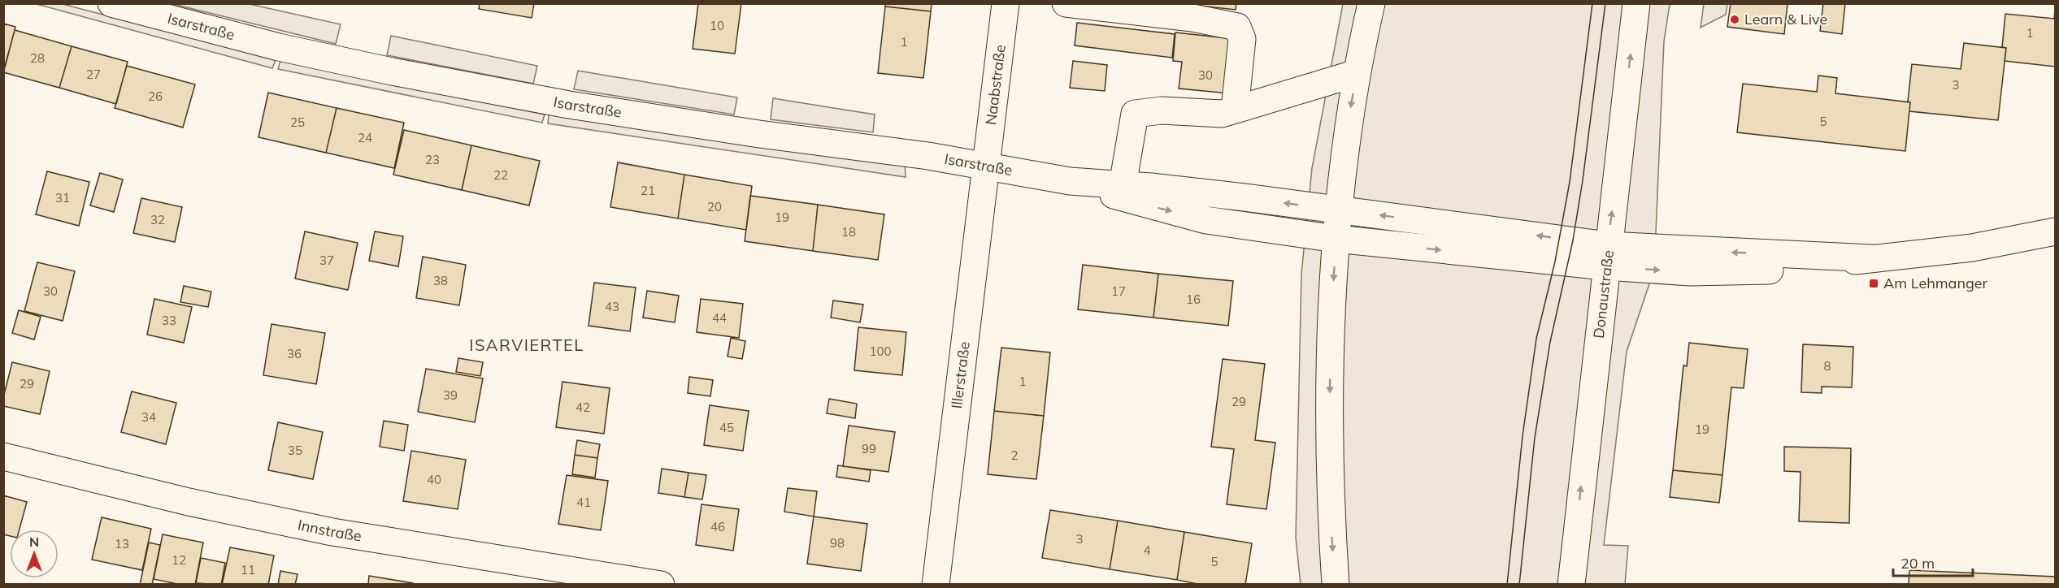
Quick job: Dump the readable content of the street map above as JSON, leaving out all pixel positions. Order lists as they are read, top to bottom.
{
  "streets": {
    "street": [
      "Isarstraße",
      "Naabstraße",
      "Donaustraße",
      "Illerstraße",
      "Innstraße"
    ]
  },
  "crossings": [
    ["Isarstraße", "Naabstraße"],
    ["Isarstraße", "Donaustraße"],
    ["Isarstraße", "Illerstraße"],
    ["Naabstraße", "Illerstraße"]
  ],
  "one_way": ["Donaustraße"],
  "districts": ["ISARVIERTEL"],
  "places": {
    "other": ["Learn & Live"],
    "transit": ["Am Lehmanger"]
  },
  "house_numbers": [
    "10",
    "1",
    "1",
    "28",
    "27",
    "30",
    "3",
    "26",
    "5",
    "25",
    "24",
    "23",
    "22",
    "21",
    "31",
    "20",
    "19",
    "32",
    "18",
    "37",
    "38",
    "30",
    "17",
    "16",
    "43",
    "44",
    "33",
    "100",
    "36",
    "8",
    "1",
    "29",
    "39",
    "29",
    "42",
    "34",
    "45",
    "19",
    "99",
    "35",
    "2",
    "40",
    "41",
    "46",
    "3",
    "98",
    "13",
    "4",
    "12",
    "5",
    "11"
  ],
  "scale_bar": "20 m",
  "north": "top"
}
